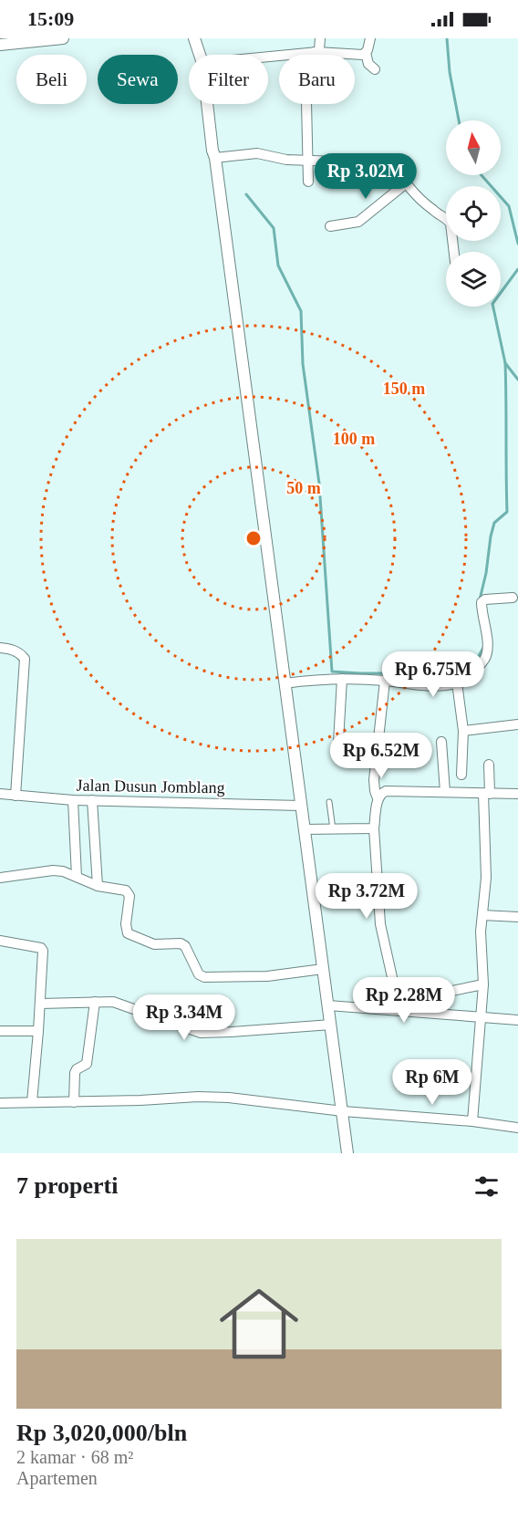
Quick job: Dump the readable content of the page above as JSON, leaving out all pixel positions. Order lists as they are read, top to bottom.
{
  "streets": {
    "street": ["Jalan Dusun Jomblang"]
  },
  "north": "top",
  "page": {
    "status": "15:09",
    "chip": [
      "Beli",
      "Sewa",
      "Filter",
      "Baru"
    ],
    "price": [
      "Rp 3.02M",
      "Rp 6.75M",
      "Rp 6.52M",
      "Rp 3.72M",
      "Rp 2.28M",
      "Rp 3.34M",
      "Rp 6M"
    ],
    "heading": "7 properti",
    "list": [
      {
        "name": "Rp 3,020,000/bln",
        "note": "2 kamar · 68 m² · Apartemen"
      }
    ]
  },
  "rings": ["150 m", "100 m", "50 m"]
}
